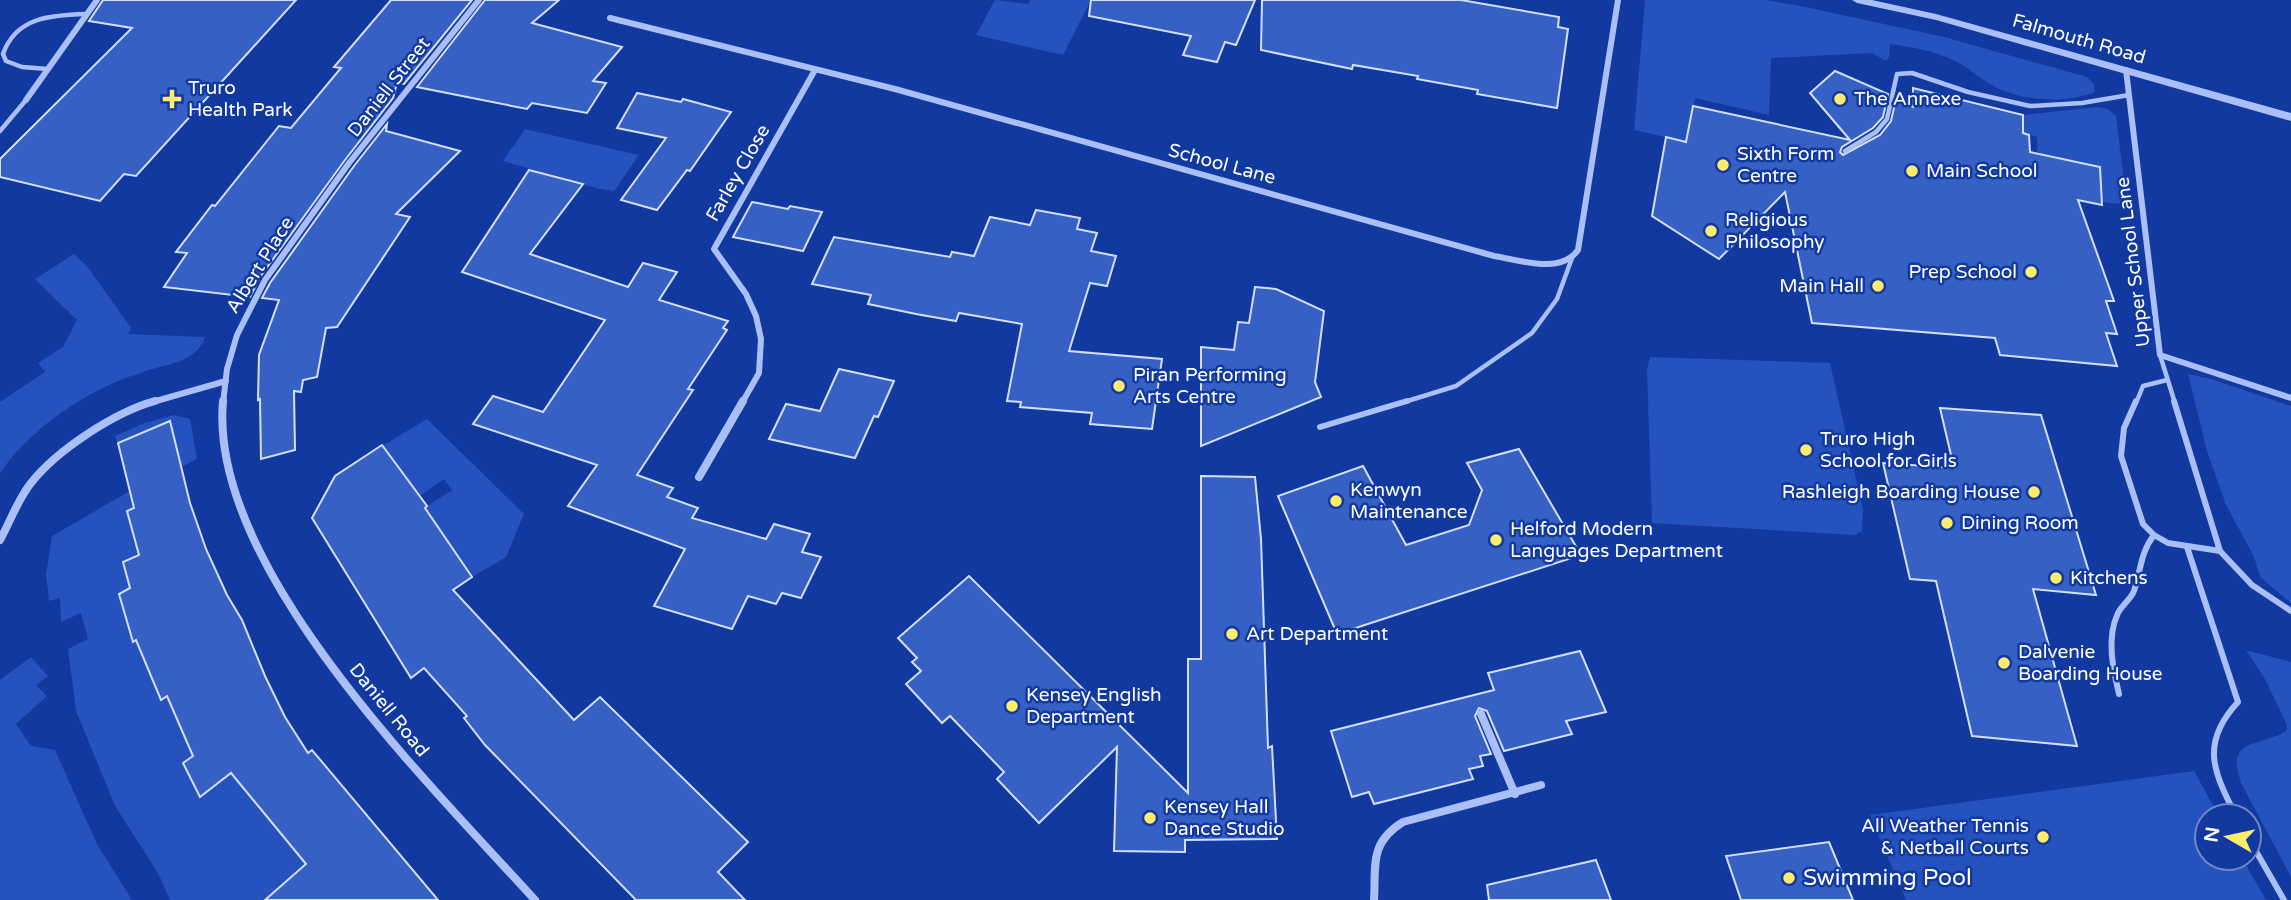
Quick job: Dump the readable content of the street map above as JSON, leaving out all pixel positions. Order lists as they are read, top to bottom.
{
  "streets": {
    "street": [
      "Falmouth Road",
      "Daniell Street",
      "School Lane",
      "Farley Close",
      "Upper School Lane",
      "Albert Place",
      "Daniell Road"
    ]
  },
  "crossings": [
    ["Falmouth Road", "Upper School Lane"],
    ["Daniell Street", "Albert Place"],
    ["School Lane", "Farley Close"],
    ["Albert Place", "Daniell Road"]
  ],
  "places": {
    "health": ["Truro Health Park"],
    "other": [
      "The Annexe",
      "Sixth Form Centre",
      "Main School",
      "Religious Philosophy",
      "Prep School",
      "Main Hall",
      "Piran Performing Arts Centre",
      "Truro High School for Girls",
      "Rashleigh Boarding House",
      "Kenwyn Maintenance",
      "Dining Room",
      "Helford Modern Languages Department",
      "Kitchens",
      "Art Department",
      "Dalvenie Boarding House",
      "Kensey English Department",
      "Kensey Hall Dance Studio",
      "All Weather Tennis & Netball Courts",
      "Swimming Pool"
    ]
  },
  "north": "left"
}
